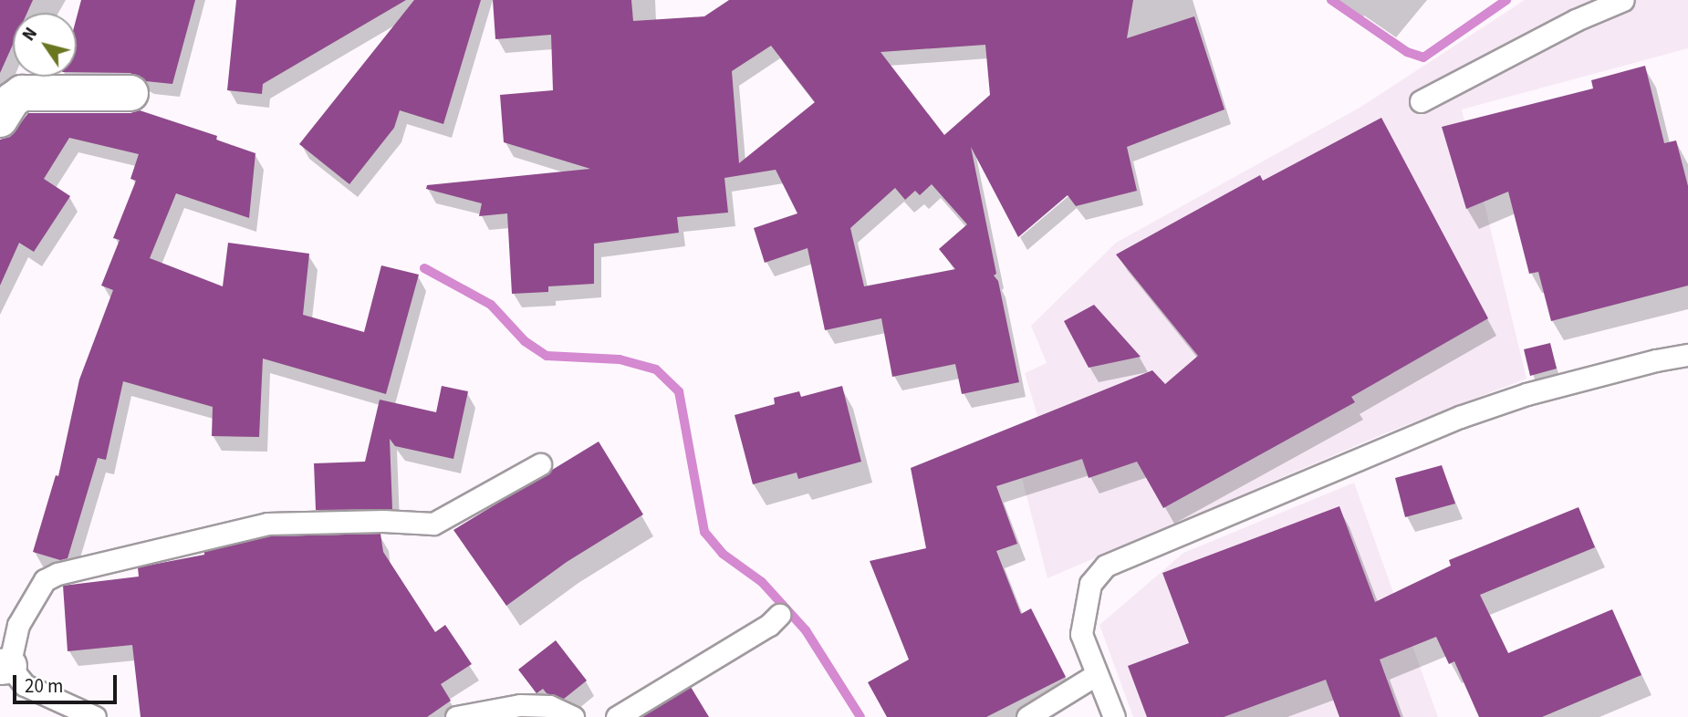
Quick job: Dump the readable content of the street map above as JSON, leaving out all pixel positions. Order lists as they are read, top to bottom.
{
  "scale_bar": "20 m",
  "north": "top left"
}
